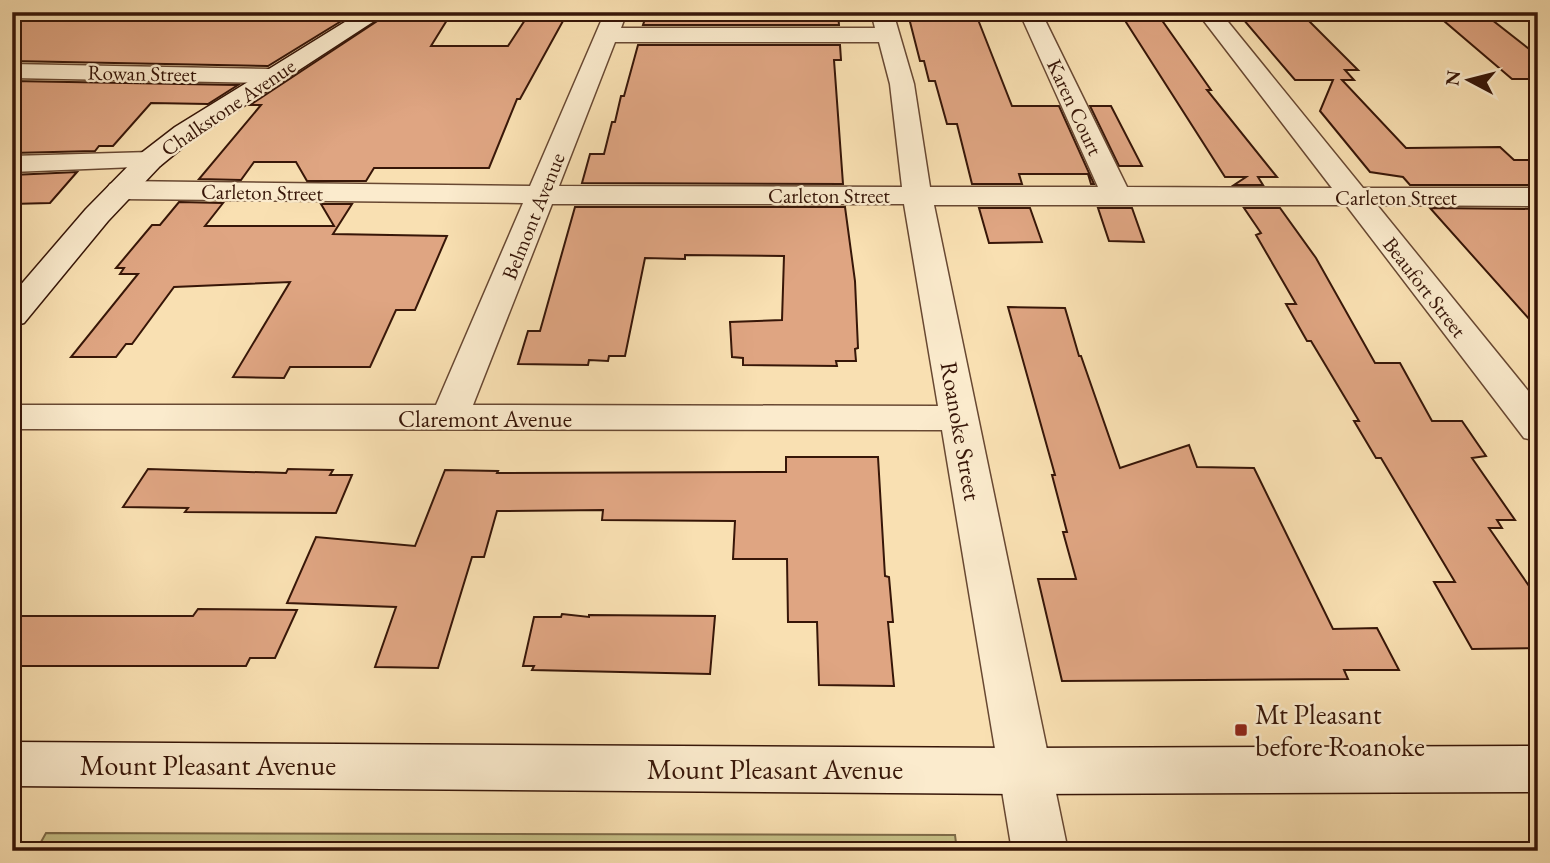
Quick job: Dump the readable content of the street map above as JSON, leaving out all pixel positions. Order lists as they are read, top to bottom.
{
  "streets": {
    "street": [
      "Rowan Street",
      "Chalkstone Avenue",
      "Karen Court",
      "Carleton Street",
      "Belmont Avenue",
      "Beaufort Street",
      "Claremont Avenue",
      "Roanoke Street",
      "Mount Pleasant Avenue"
    ]
  },
  "crossings": [
    ["Rowan Street", "Chalkstone Avenue"],
    ["Chalkstone Avenue", "Carleton Street"],
    ["Karen Court", "Carleton Street"],
    ["Carleton Street", "Belmont Avenue"],
    ["Carleton Street", "Beaufort Street"],
    ["Carleton Street", "Roanoke Street"],
    ["Belmont Avenue", "Claremont Avenue"],
    ["Claremont Avenue", "Roanoke Street"],
    ["Roanoke Street", "Mount Pleasant Avenue"]
  ],
  "places": {
    "transit": ["Mt Pleasant before Roanoke"]
  },
  "north": "left"
}
